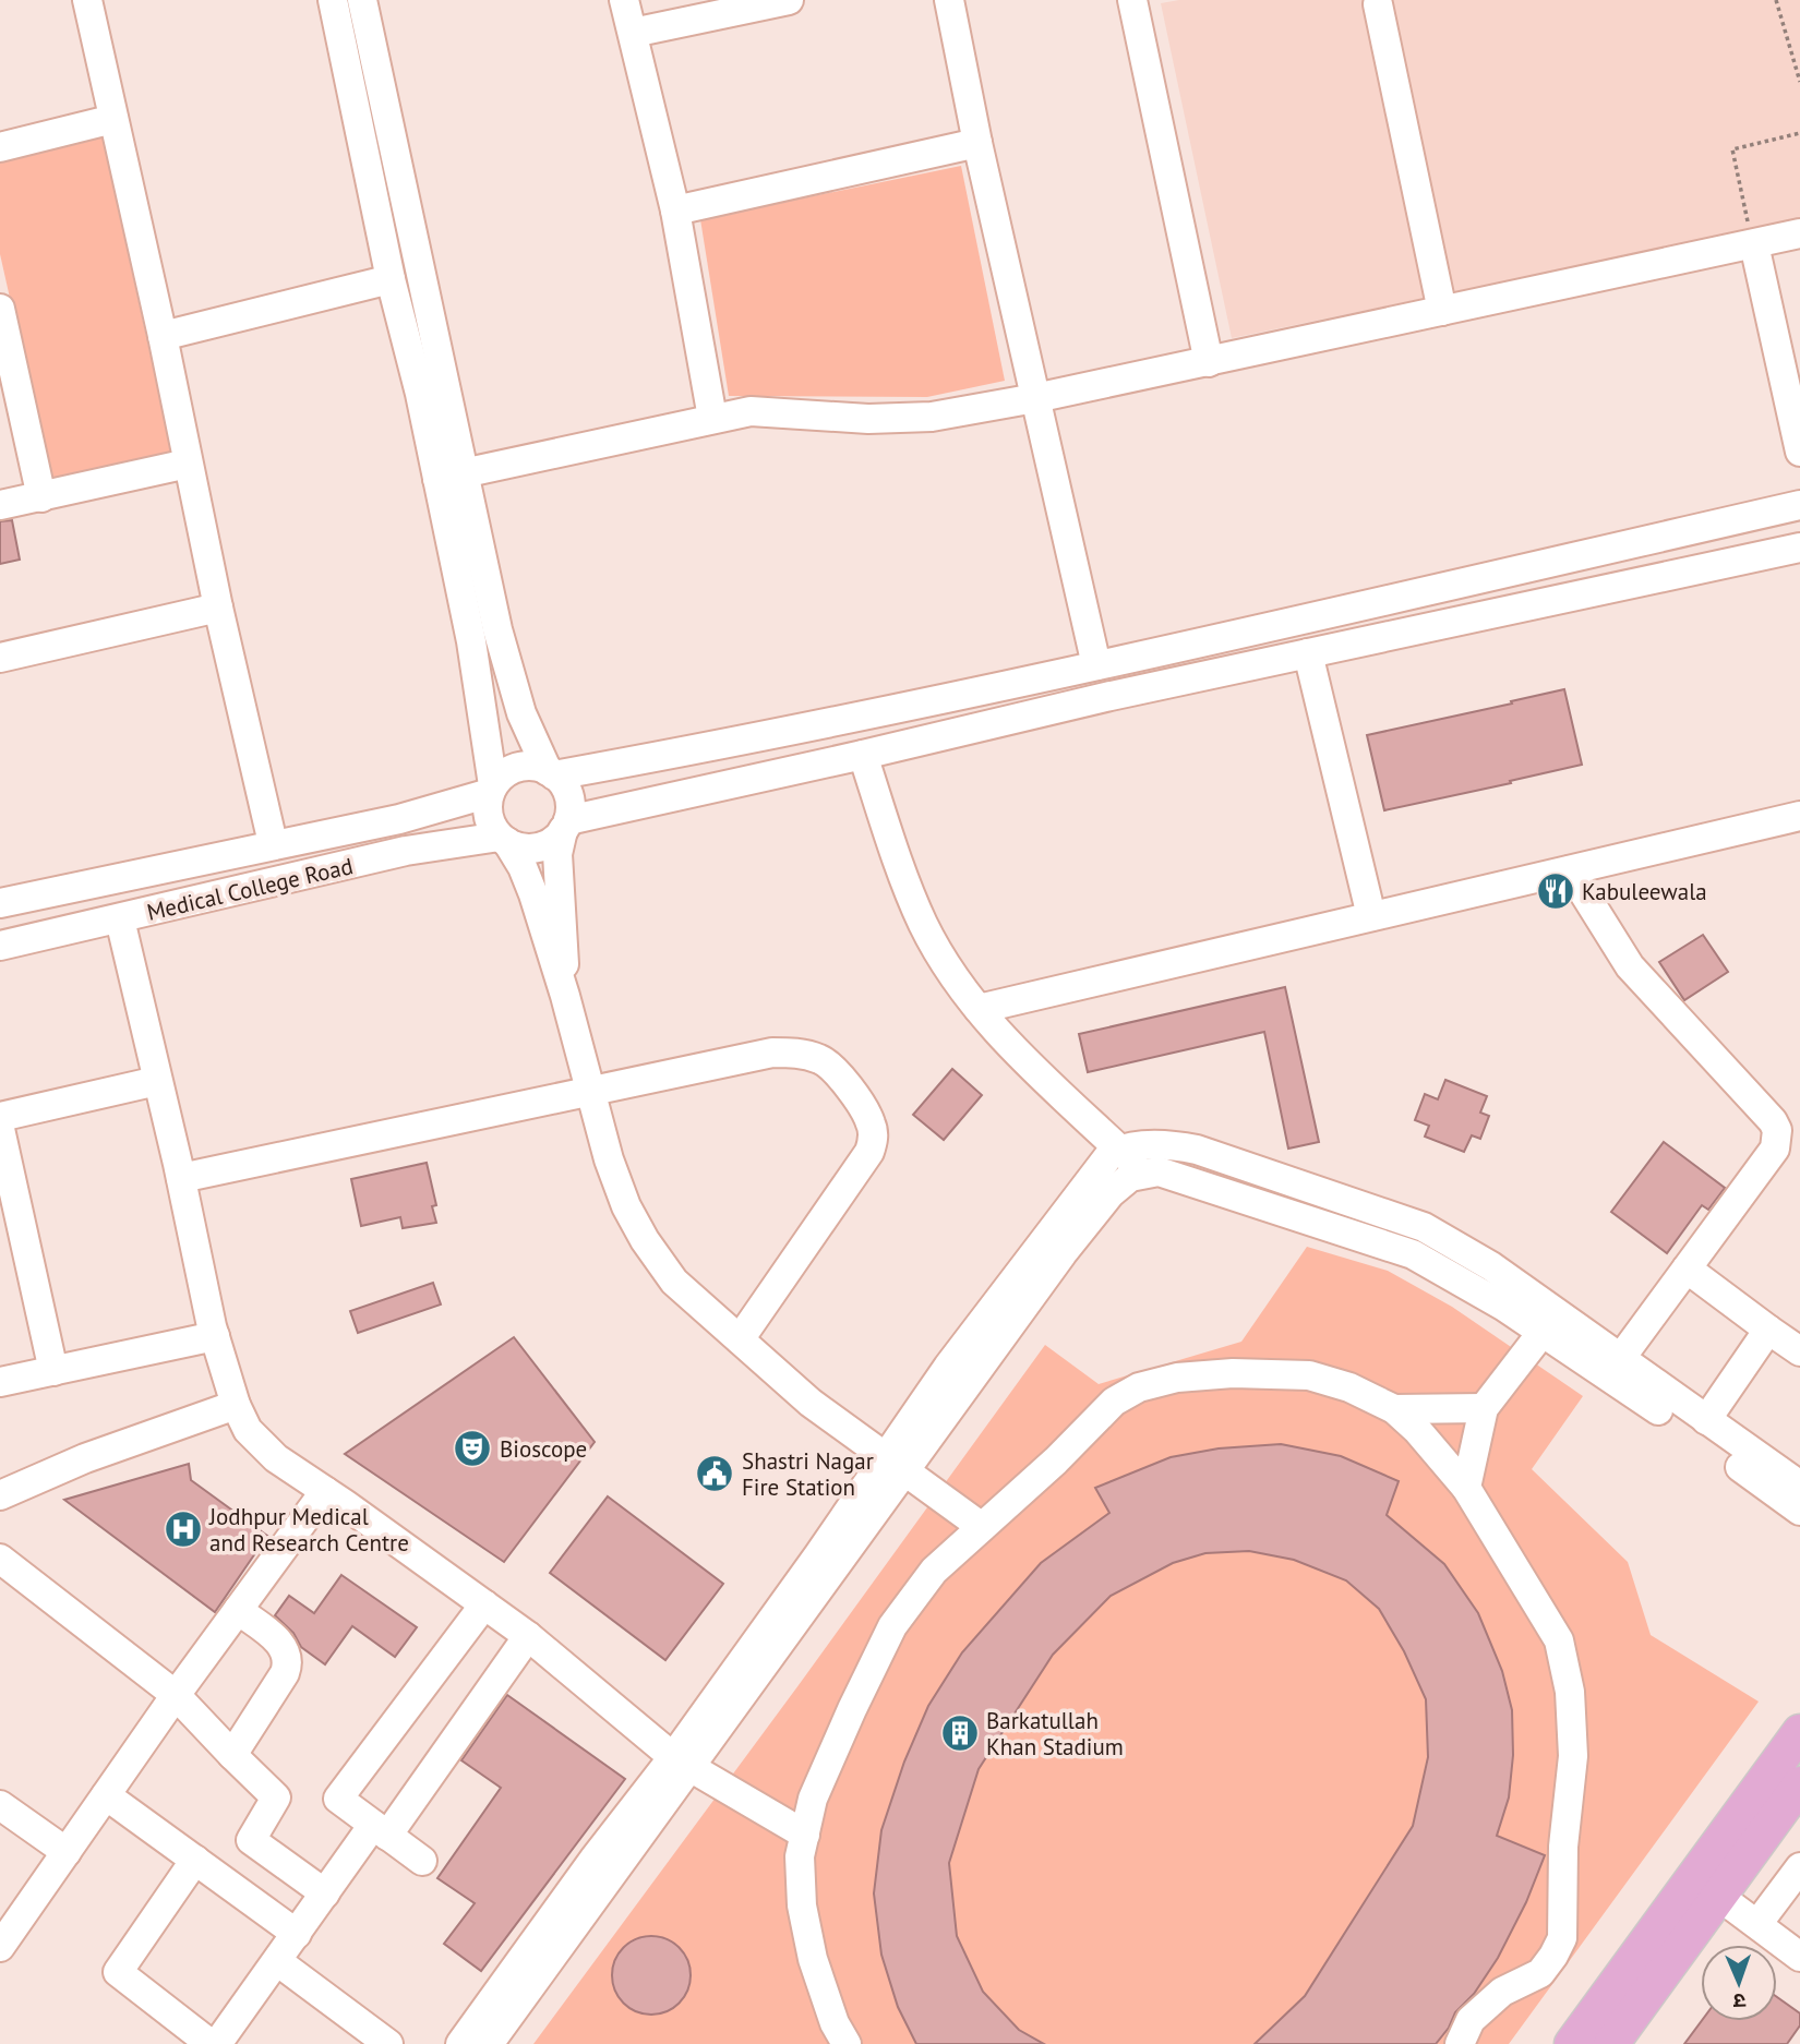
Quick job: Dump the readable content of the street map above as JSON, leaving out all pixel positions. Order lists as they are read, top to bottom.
{
  "streets": {
    "street": ["Medical College Road"]
  },
  "places": {
    "restaurant": ["Kabuleewala"],
    "theatre": ["Bioscope"],
    "public building": ["Shastri Nagar Fire Station"],
    "hospital": ["Jodhpur Medical and Research Centre"],
    "building": ["Barkatullah Khan Stadium"]
  },
  "north": "bottom"
}
